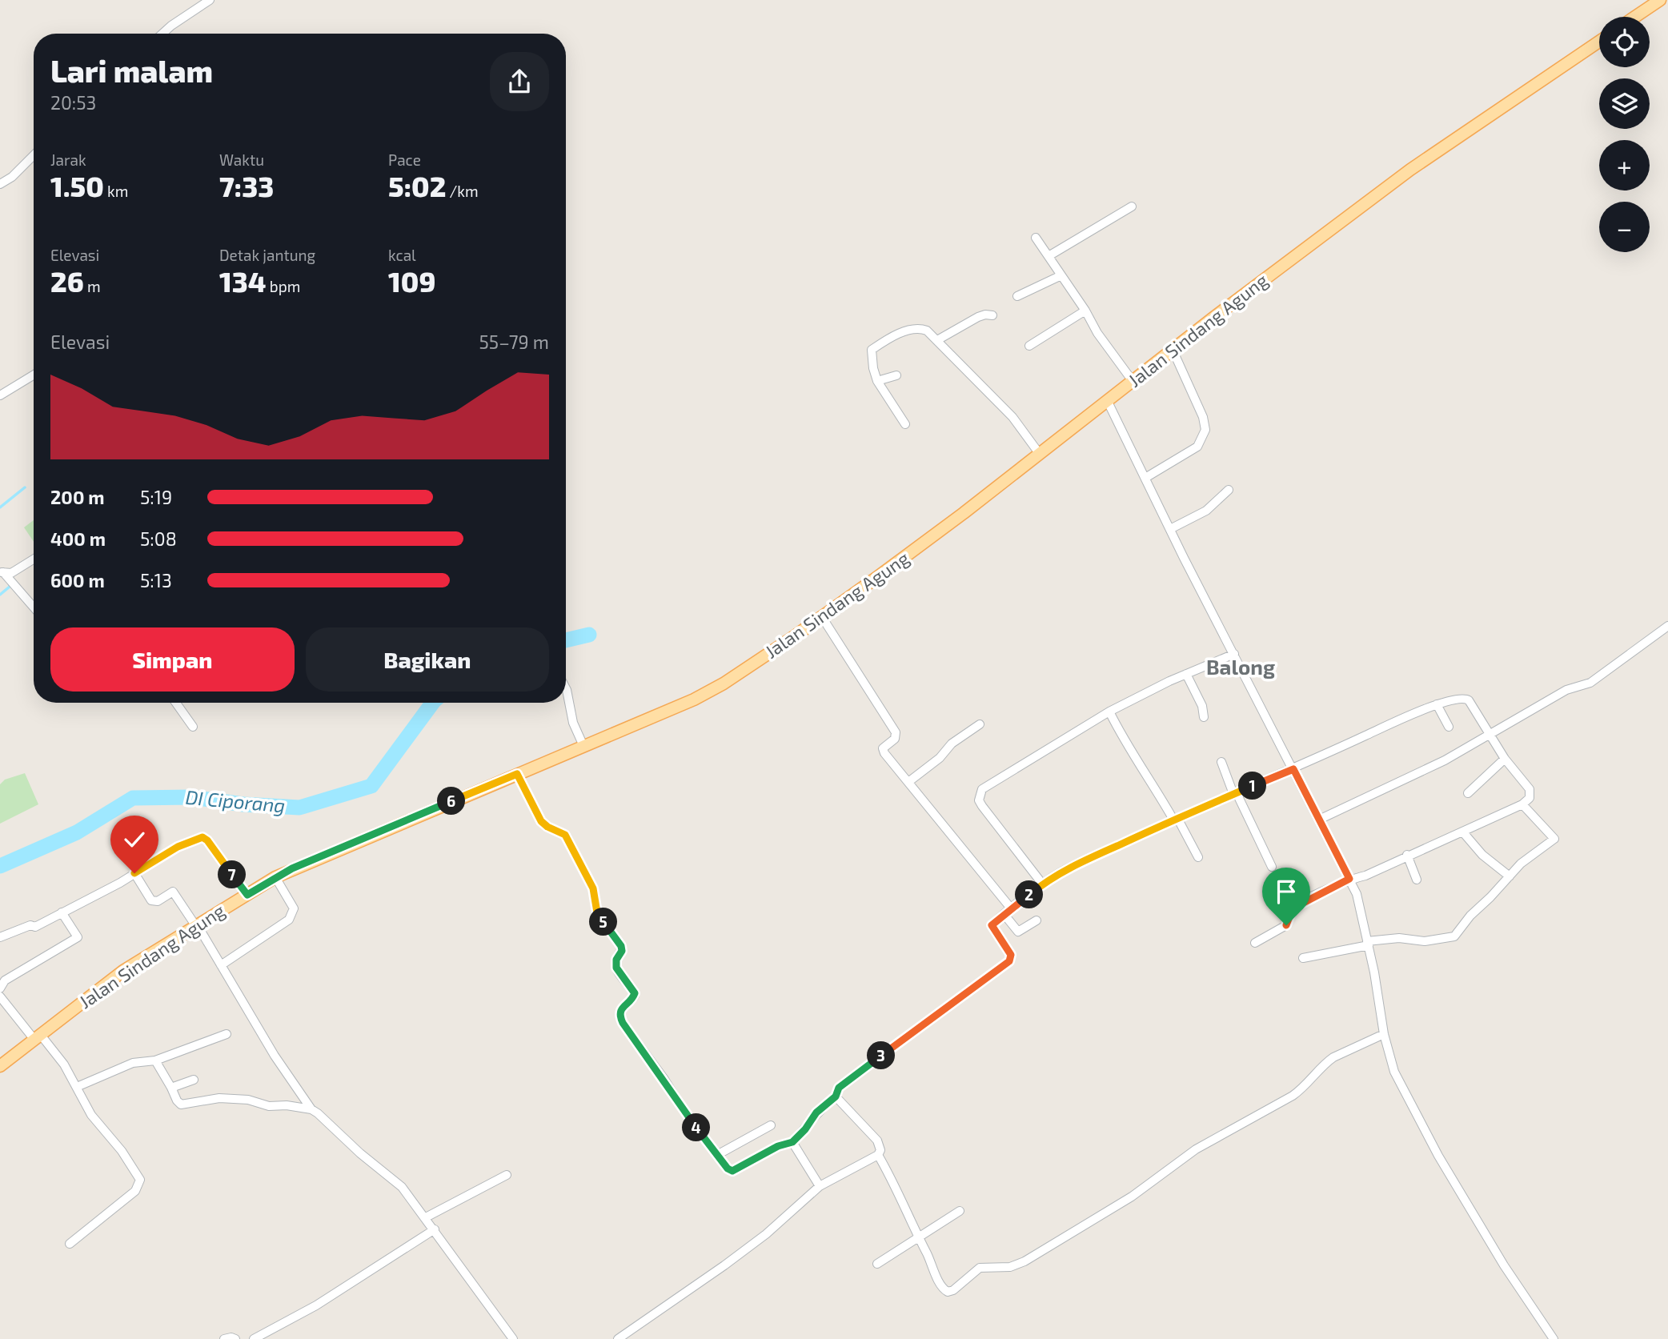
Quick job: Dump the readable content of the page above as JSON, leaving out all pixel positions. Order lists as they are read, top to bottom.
{
  "streets": {
    "main road": ["Jalan Sindang Agung"]
  },
  "districts": ["Balong"],
  "water": ["DI Ciporang"],
  "page": {
    "map_buttons": ["+", "−"],
    "heading": ["Lari malam", "20:53"],
    "stats": [
      ["Jarak", "1.50 km"],
      ["Waktu", "7:33"],
      ["Pace", "5:02 /km"],
      ["Elevasi", "26 m"],
      ["Detak jantung", "134 bpm"],
      ["kcal", "109"]
    ],
    "chart": ["Elevasi", "55–79 m"],
    "list": [
      {
        "name": "200 m",
        "note": "5:19"
      },
      {
        "name": "400 m",
        "note": "5:08"
      },
      {
        "name": "600 m",
        "note": "5:13"
      }
    ],
    "buttons": ["Simpan", "Bagikan"],
    "pins": [
      "1",
      "6",
      "7",
      "2",
      "5",
      "3",
      "4"
    ]
  }
}
